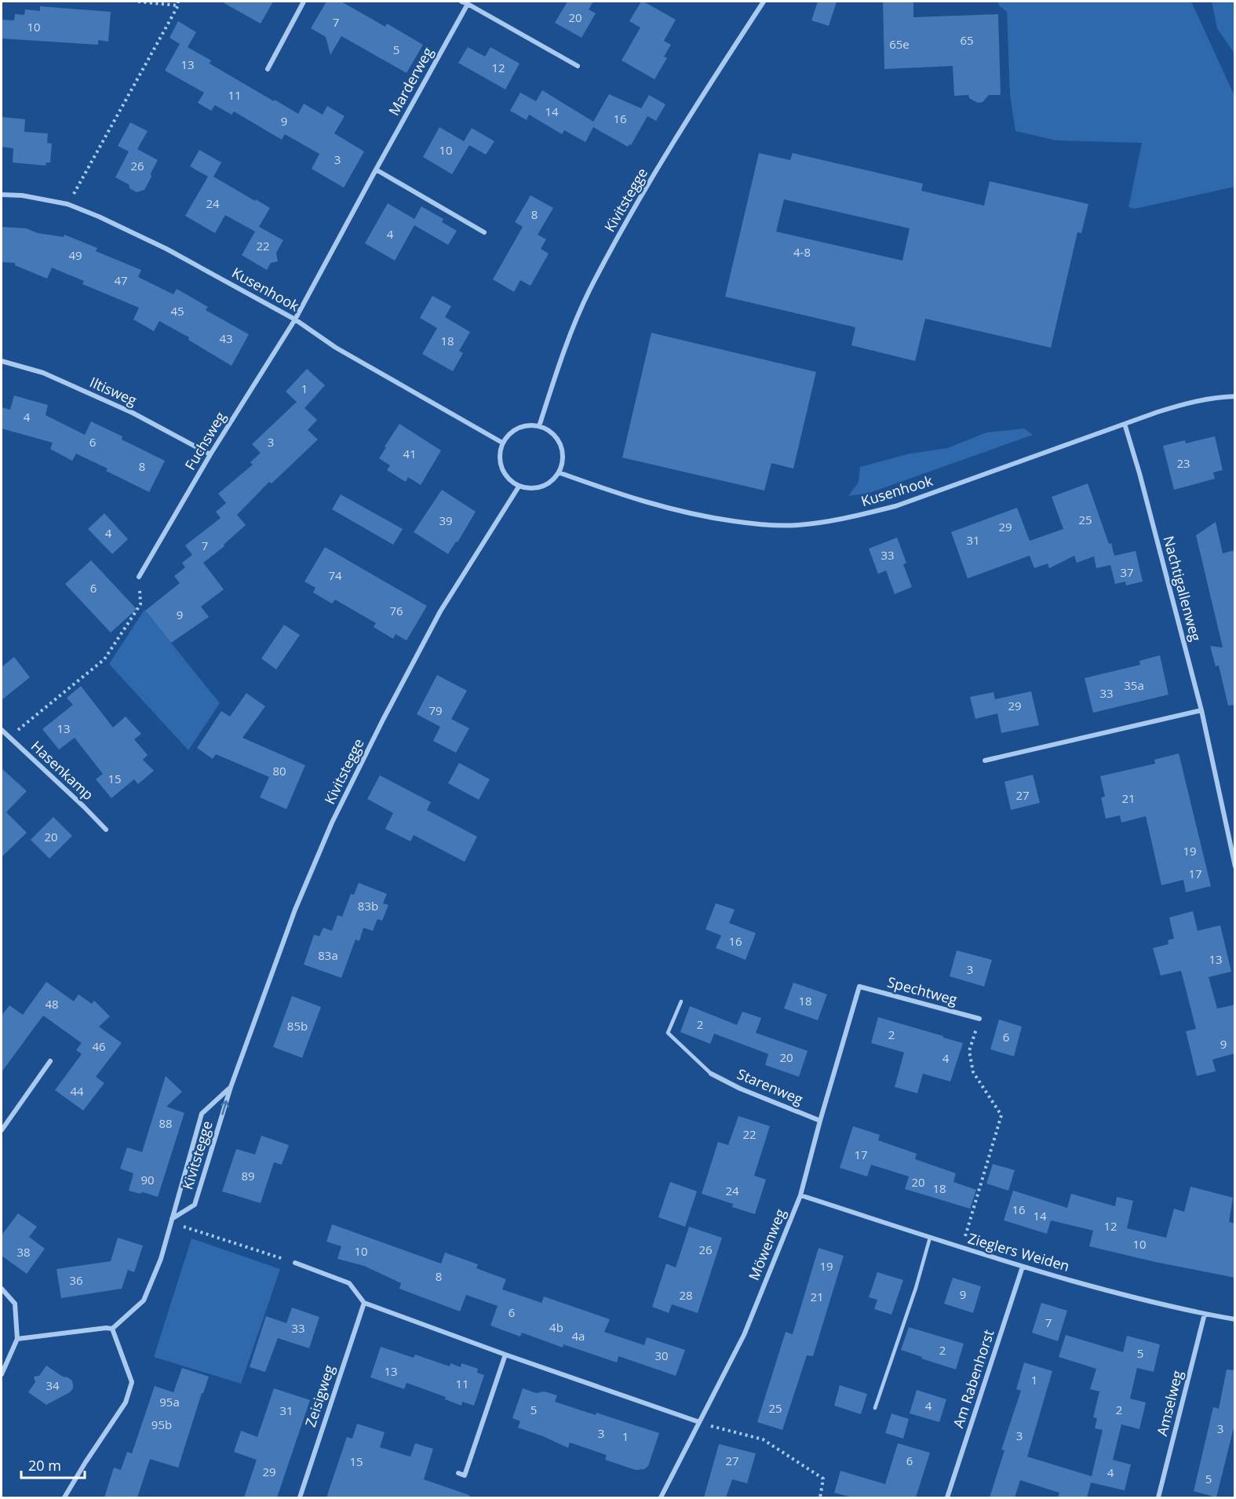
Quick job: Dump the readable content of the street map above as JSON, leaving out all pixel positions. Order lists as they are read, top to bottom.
{
  "streets": {
    "street": [
      "Marderweg",
      "Kivitstegge",
      "Kusenhook",
      "Iltisweg",
      "Fuchsweg",
      "Nachtigallenweg",
      "Hasenkamp",
      "Spechtweg",
      "Starenweg",
      "Möwenweg",
      "Zieglers Weiden",
      "Am Rabenhorst",
      "Zeisigweg",
      "Amselweg"
    ]
  },
  "crossings": [
    ["Marderweg", "Kusenhook"],
    ["Marderweg", "Fuchsweg"],
    ["Kivitstegge", "Kusenhook"],
    ["Kusenhook", "Fuchsweg"],
    ["Kusenhook", "Nachtigallenweg"],
    ["Iltisweg", "Fuchsweg"],
    ["Spechtweg", "Möwenweg"],
    ["Starenweg", "Möwenweg"],
    ["Möwenweg", "Zieglers Weiden"],
    ["Zieglers Weiden", "Am Rabenhorst"],
    ["Zieglers Weiden", "Amselweg"]
  ],
  "house_numbers": [
    "20",
    "7",
    "10",
    "65",
    "65e",
    "5",
    "13",
    "12",
    "11",
    "14",
    "16",
    "9",
    "10",
    "3",
    "26",
    "24",
    "8",
    "4",
    "22",
    "4-8",
    "49",
    "47",
    "45",
    "43",
    "18",
    "1",
    "4",
    "6",
    "3",
    "41",
    "23",
    "8",
    "25",
    "39",
    "29",
    "4",
    "31",
    "7",
    "33",
    "37",
    "74",
    "6",
    "76",
    "9",
    "35a",
    "33",
    "29",
    "79",
    "13",
    "80",
    "15",
    "27",
    "21",
    "20",
    "19",
    "17",
    "83b",
    "16",
    "83a",
    "13",
    "3",
    "18",
    "48",
    "2",
    "85b",
    "2",
    "6",
    "9",
    "46",
    "20",
    "4",
    "44",
    "88",
    "22",
    "17",
    "89",
    "90",
    "20",
    "18",
    "24",
    "16",
    "14",
    "12",
    "10",
    "26",
    "10",
    "38",
    "19",
    "8",
    "36",
    "9",
    "28",
    "21",
    "6",
    "7",
    "4b",
    "33",
    "4a",
    "2",
    "5",
    "30",
    "13",
    "1",
    "11",
    "34",
    "95a",
    "4",
    "25",
    "5",
    "2",
    "31",
    "95b",
    "3",
    "3",
    "3",
    "1",
    "27",
    "6",
    "15",
    "29",
    "4",
    "5"
  ],
  "scale_bar": "20 m"
}
